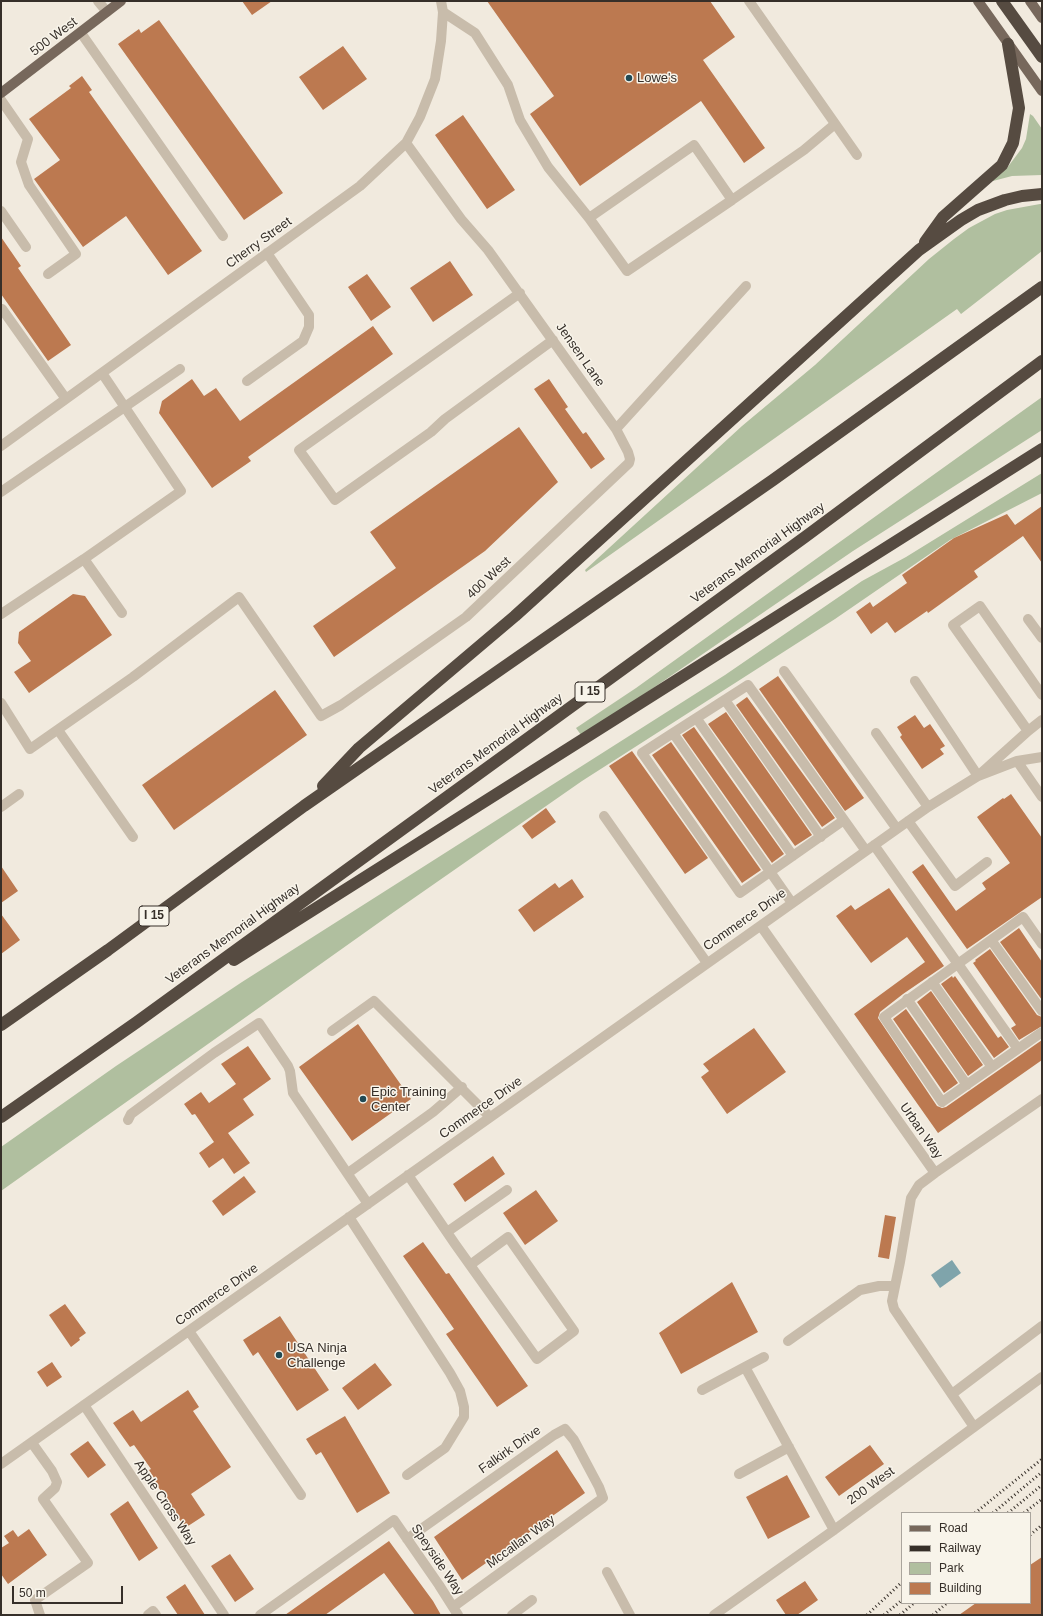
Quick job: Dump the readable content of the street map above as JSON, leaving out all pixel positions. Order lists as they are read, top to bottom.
{
  "streets": {
    "highway": ["Veterans Memorial Highway", "I 15"],
    "main road": ["500 West"],
    "street": [
      "Cherry Street",
      "Jensen Lane",
      "400 West",
      "Commerce Drive",
      "Urban Way",
      "Falkirk Drive",
      "200 West",
      "Apple Cross Way",
      "Mccallan Way",
      "Speyside Way"
    ]
  },
  "crossings": [
    ["Cherry Street", "Jensen Lane"],
    ["Jensen Lane", "400 West"],
    ["Commerce Drive", "Urban Way"],
    ["Commerce Drive", "Apple Cross Way"],
    ["Urban Way", "200 West"],
    ["Falkirk Drive", "Mccallan Way"],
    ["Falkirk Drive", "Speyside Way"],
    ["Mccallan Way", "Speyside Way"]
  ],
  "places": ["Lowe's", "Epic Training Center", "USA Ninja Challenge"],
  "legend": [
    "Road",
    "Railway",
    "Park",
    "Building"
  ],
  "scale_bar": "50 m"
}
